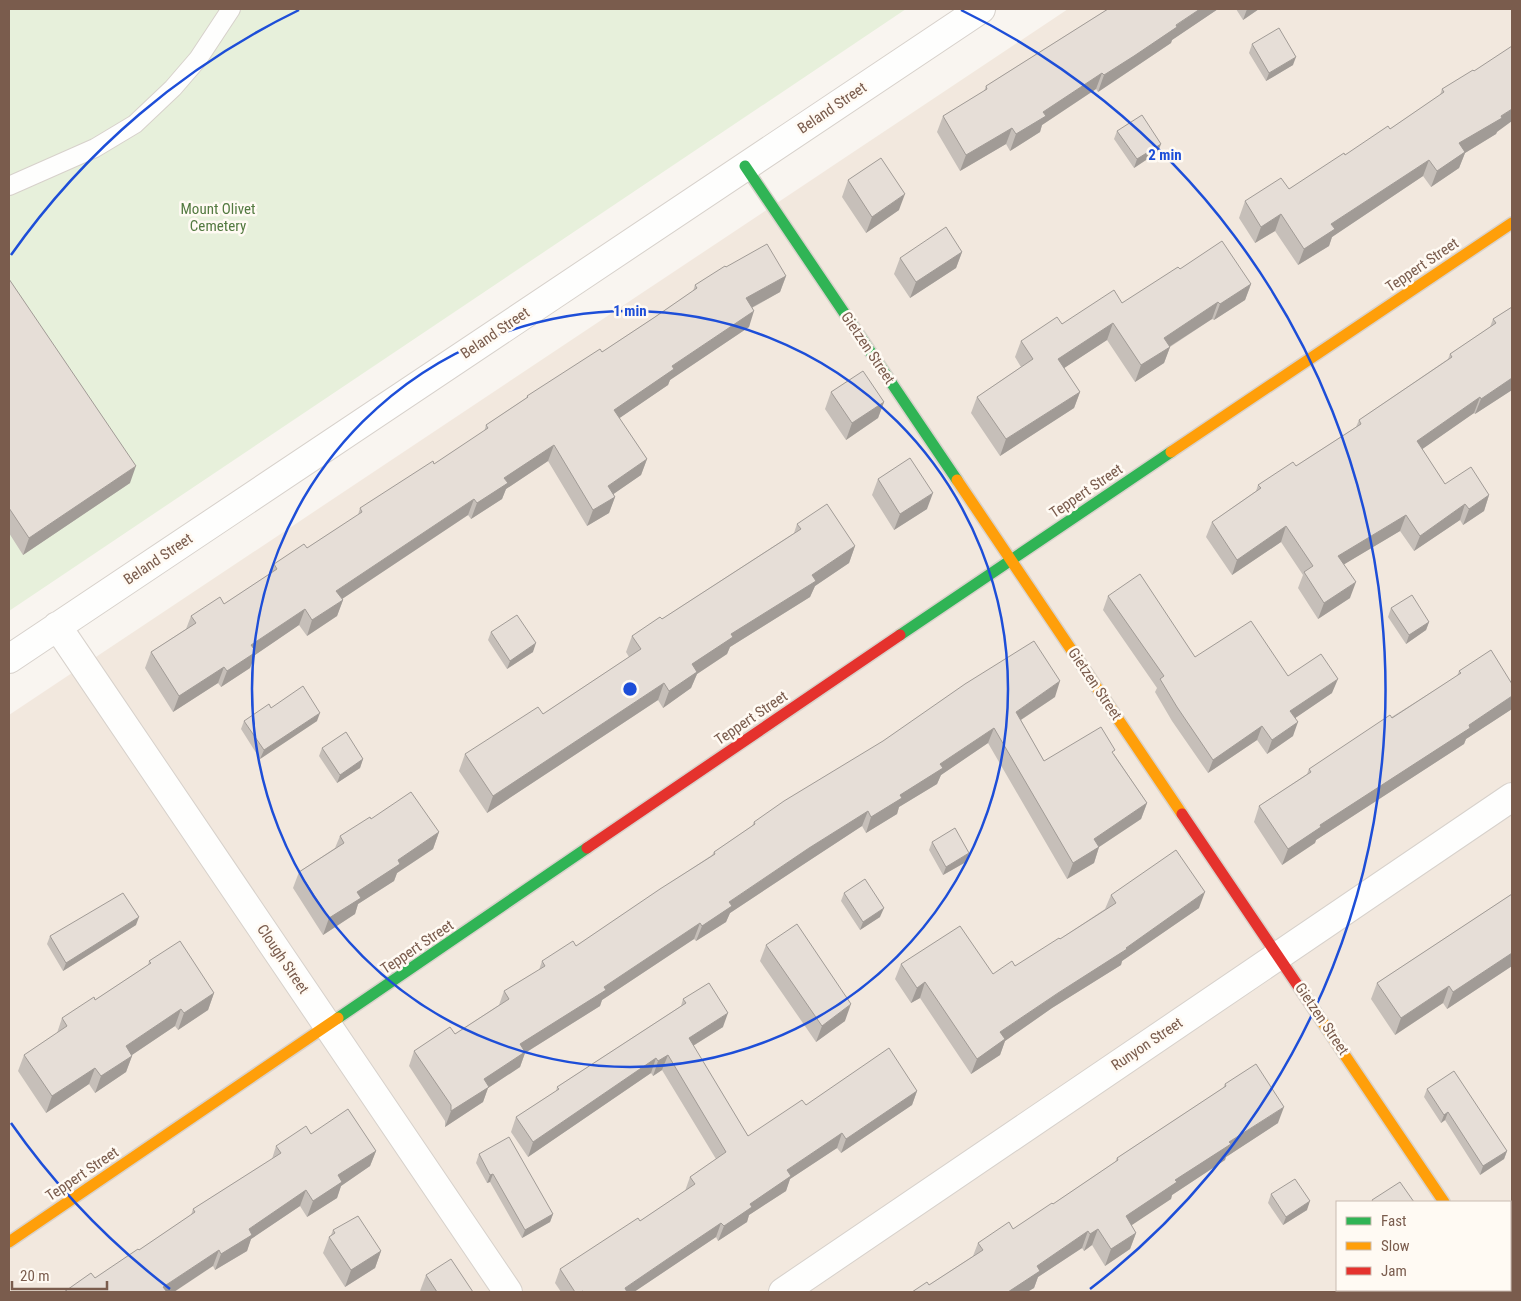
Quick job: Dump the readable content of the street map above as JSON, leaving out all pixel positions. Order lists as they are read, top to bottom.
{
  "streets": {
    "street": [
      "Beland Street",
      "Teppert Street",
      "Gietzen Street",
      "Clough Street",
      "Runyon Street"
    ]
  },
  "crossings": [
    ["Beland Street", "Gietzen Street"],
    ["Beland Street", "Clough Street"],
    ["Teppert Street", "Gietzen Street"],
    ["Teppert Street", "Clough Street"],
    ["Gietzen Street", "Runyon Street"]
  ],
  "parks": ["Mount Olivet Cemetery"],
  "legend": ["Fast", "Slow", "Jam"],
  "scale_bar": "20 m",
  "rings": ["2 min", "1 min"]
}
